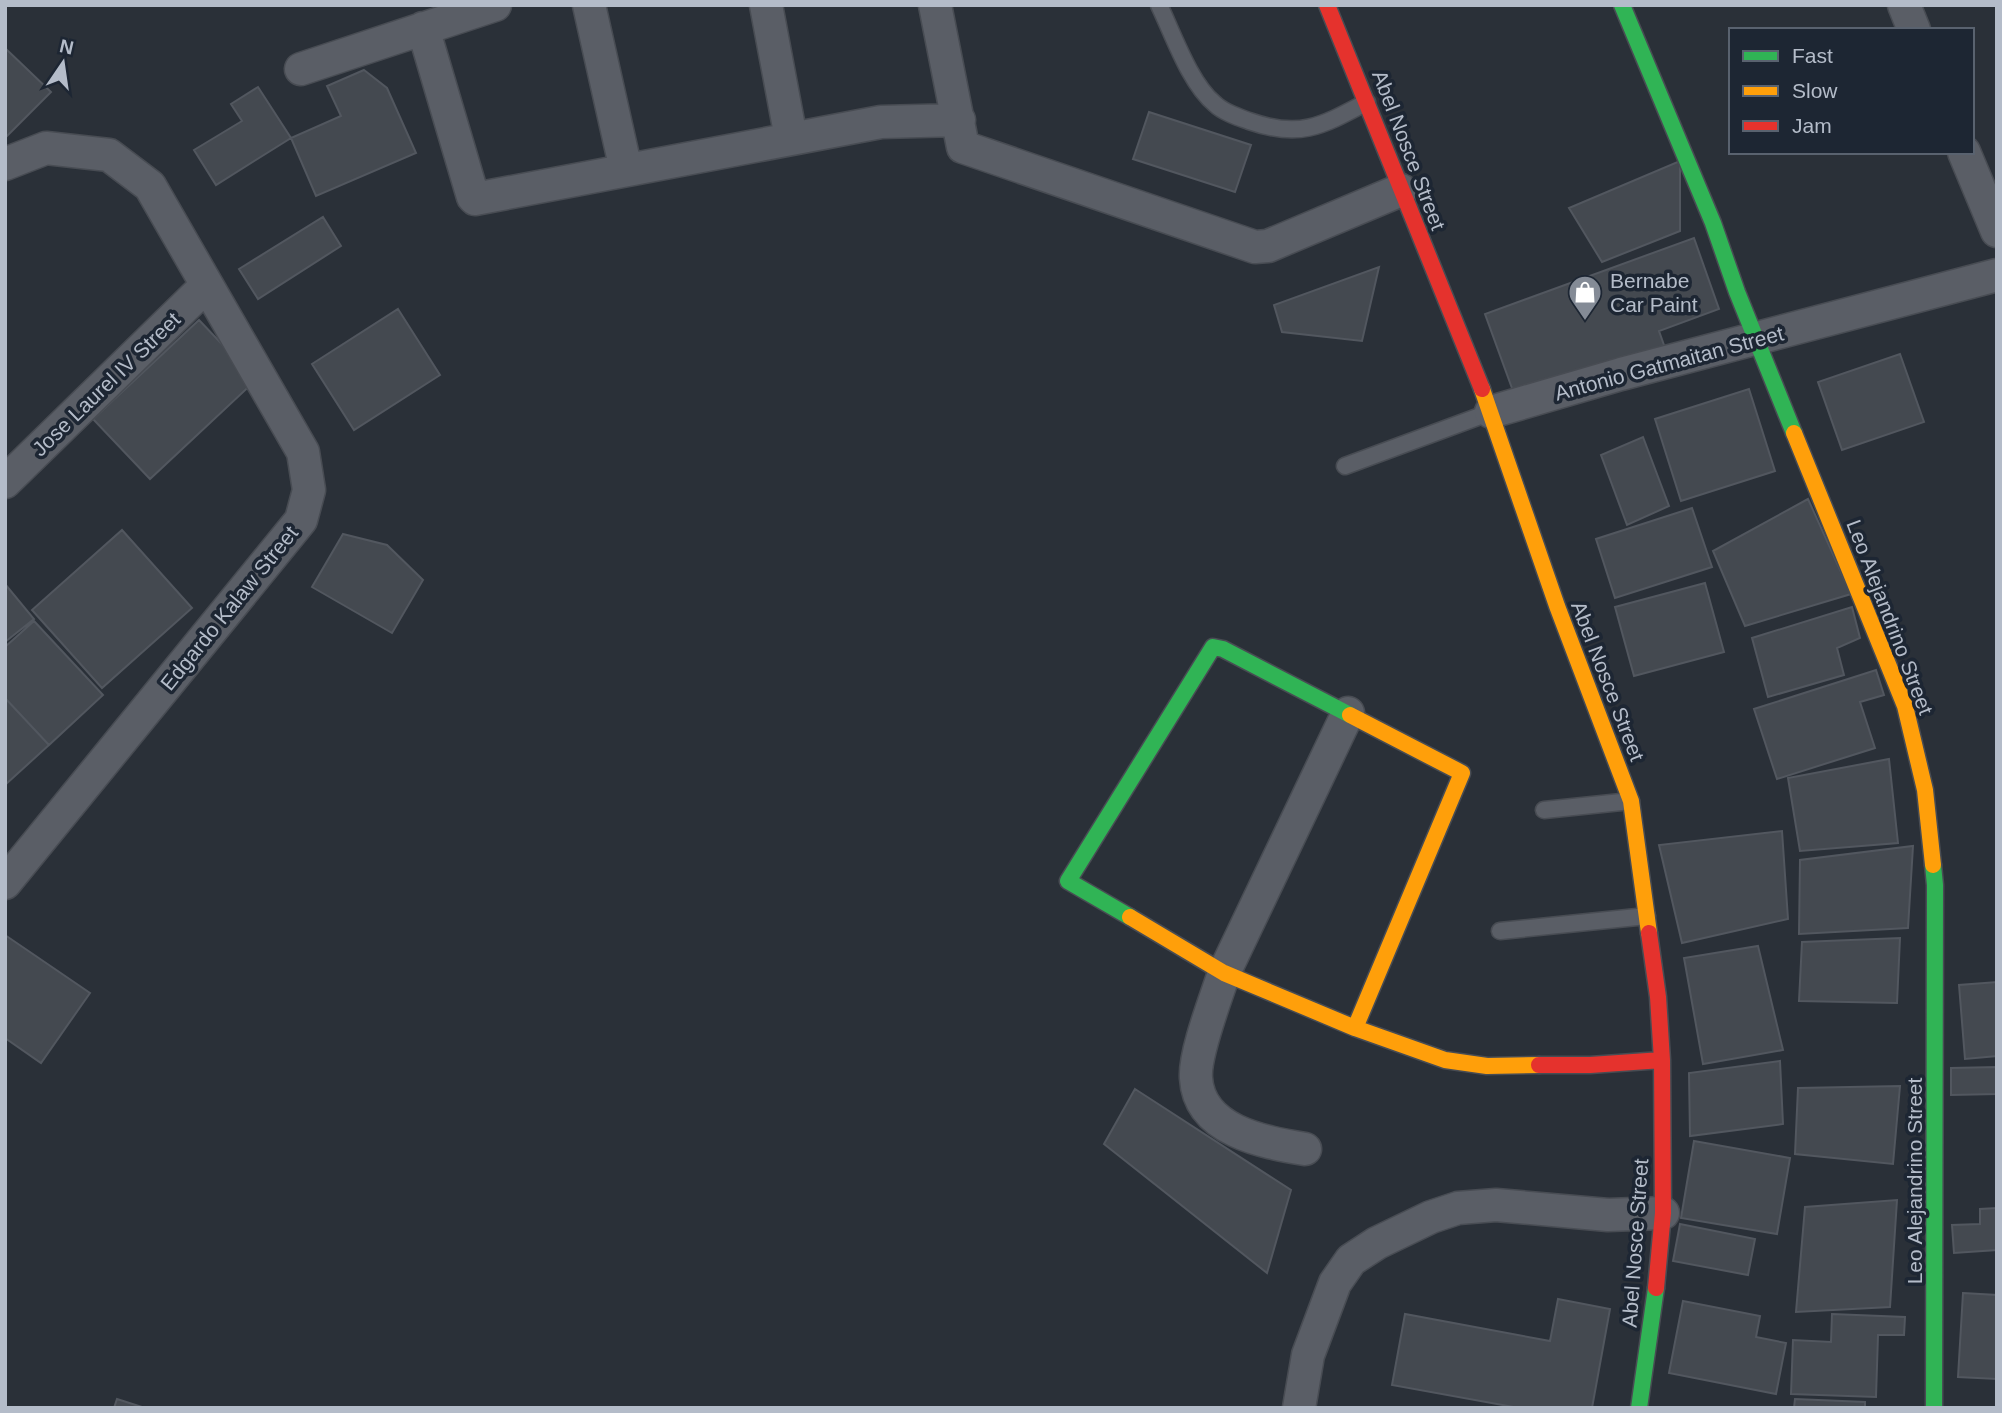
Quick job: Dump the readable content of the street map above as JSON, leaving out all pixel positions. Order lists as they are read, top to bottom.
{
  "streets": {
    "street": [
      "Abel Nosce Street",
      "Antonio Gatmaitan Street",
      "Jose Laurel IV Street",
      "Edgardo Kalaw Street",
      "Leo Alejandrino Street"
    ]
  },
  "crossings": [
    ["Abel Nosce Street", "Antonio Gatmaitan Street"],
    ["Antonio Gatmaitan Street", "Leo Alejandrino Street"],
    ["Jose Laurel IV Street", "Edgardo Kalaw Street"]
  ],
  "places": {
    "shop": ["Bernabe Car Paint"]
  },
  "legend": ["Fast", "Slow", "Jam"],
  "north": "top"
}
